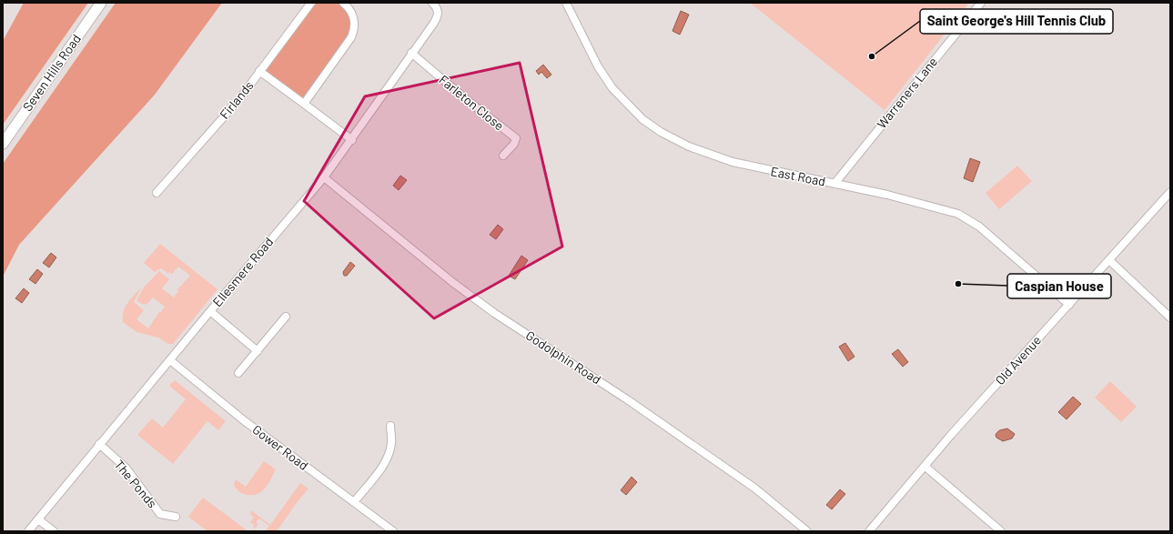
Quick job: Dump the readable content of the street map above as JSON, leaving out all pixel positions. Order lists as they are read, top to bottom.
{
  "streets": {
    "main road": ["Seven Hills Road"],
    "street": [
      "Warreners Lane",
      "Firlands",
      "Farleton Close",
      "East Road",
      "Ellesmere Road",
      "Godolphin Road",
      "Old Avenue",
      "Gower Road",
      "The Ponds"
    ]
  },
  "crossings": [
    ["Warreners Lane", "East Road"],
    ["Farleton Close", "Ellesmere Road"],
    ["East Road", "Old Avenue"],
    ["Ellesmere Road", "Godolphin Road"],
    ["Ellesmere Road", "Gower Road"],
    ["Ellesmere Road", "The Ponds"]
  ],
  "places": ["Saint George's Hill Tennis Club", "Caspian House"]
}
